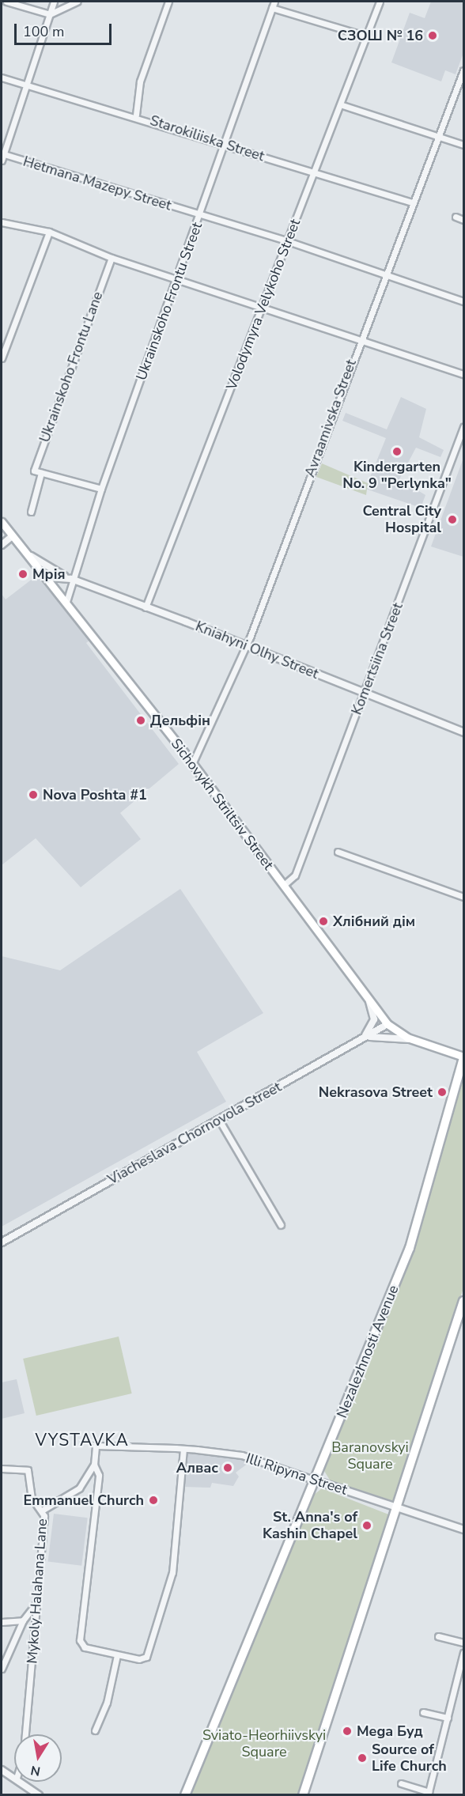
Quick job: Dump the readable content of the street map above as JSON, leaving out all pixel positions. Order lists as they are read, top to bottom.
{
  "streets": {
    "main road": ["Sichovykh Striltsiv Street", "Nezalezhnosti Avenue"],
    "street": [
      "Starokiliiska Street",
      "Hetmana Mazepy Street",
      "Ukrainskoho Frontu Street",
      "Volodymyra Velykoho Street",
      "Ukrainskoho Frontu Lane",
      "Avraamivska Street",
      "Kniahyni Olhy Street",
      "Komertsiina Street",
      "Viacheslava Chornovola Street",
      "Illi Ripyna Street",
      "Mykoly Halahana Lane"
    ]
  },
  "crossings": [
    ["Starokiliiska Street", "Ukrainskoho Frontu Street"],
    ["Starokiliiska Street", "Volodymyra Velykoho Street"],
    ["Starokiliiska Street", "Avraamivska Street"],
    ["Hetmana Mazepy Street", "Ukrainskoho Frontu Street"],
    ["Hetmana Mazepy Street", "Volodymyra Velykoho Street"],
    ["Hetmana Mazepy Street", "Avraamivska Street"],
    ["Ukrainskoho Frontu Street", "Kniahyni Olhy Street"],
    ["Ukrainskoho Frontu Street", "Sichovykh Striltsiv Street"],
    ["Volodymyra Velykoho Street", "Kniahyni Olhy Street"],
    ["Avraamivska Street", "Kniahyni Olhy Street"],
    ["Avraamivska Street", "Sichovykh Striltsiv Street"],
    ["Kniahyni Olhy Street", "Komertsiina Street"],
    ["Kniahyni Olhy Street", "Sichovykh Striltsiv Street"],
    ["Komertsiina Street", "Sichovykh Striltsiv Street"],
    ["Sichovykh Striltsiv Street", "Viacheslava Chornovola Street"],
    ["Sichovykh Striltsiv Street", "Nezalezhnosti Avenue"],
    ["Nezalezhnosti Avenue", "Illi Ripyna Street"],
    ["Illi Ripyna Street", "Mykoly Halahana Lane"]
  ],
  "districts": ["VYSTAVKA"],
  "parks": ["Baranovskyi Square", "Sviato-Heorhiivskyi Square"],
  "places": [
    "СЗОШ № 16",
    "Kindergarten No. 9 \"Perlynka\"",
    "Central City Hospital",
    "Мрія",
    "Дельфін",
    "Nova Poshta #1",
    "Хлібний дім",
    "Nekrasova Street",
    "Алвас",
    "Emmanuel Church",
    "St. Anna's of Kashin Chapel",
    "Mega Буд",
    "Source of Life Church"
  ],
  "scale_bar": "100 m",
  "north": "bottom"
}
